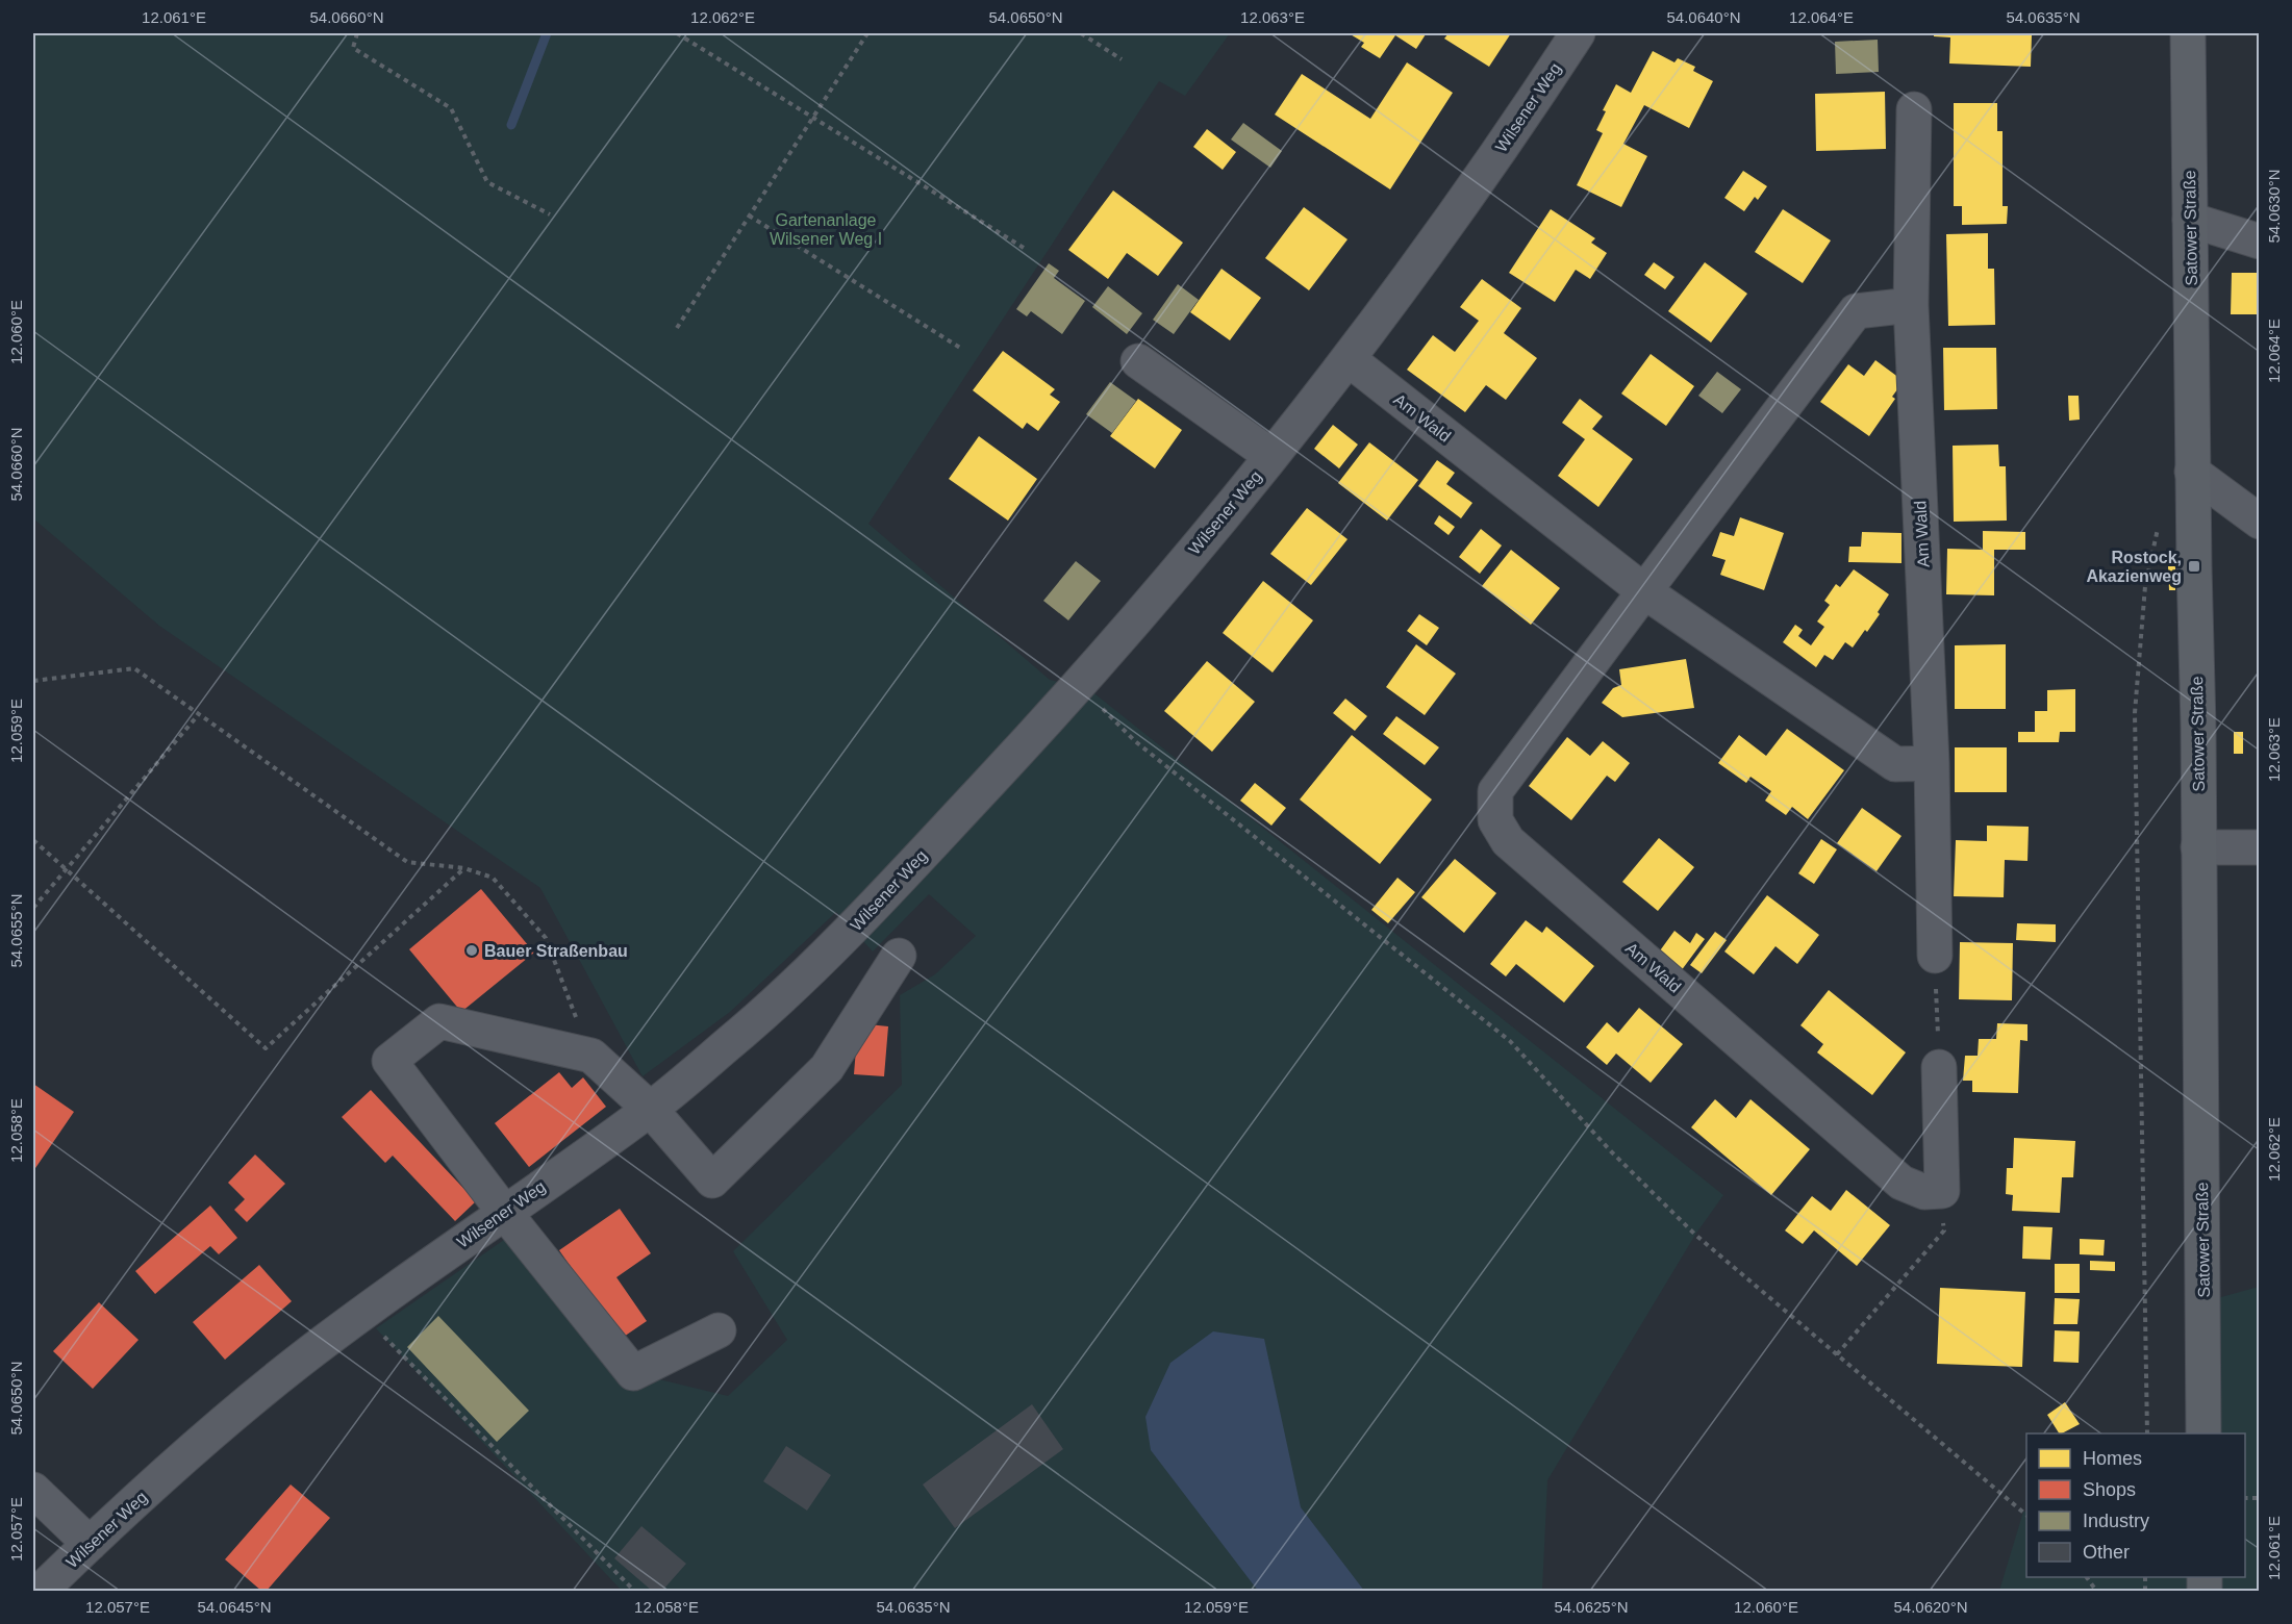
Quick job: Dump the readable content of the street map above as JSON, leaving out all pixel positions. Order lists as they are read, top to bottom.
{
  "streets": {
    "main road": ["Satower Straße"],
    "street": ["Wilsener Weg", "Am Wald"]
  },
  "crossings": [
    ["Wilsener Weg", "Am Wald"]
  ],
  "parks": ["Gartenanlage Wilsener Weg I"],
  "places": {
    "transit": ["Rostock, Akazienweg"],
    "other": ["Bauer Straßenbau"]
  },
  "legend": [
    "Homes",
    "Shops",
    "Industry",
    "Other"
  ],
  "coordinates": [
    "12.061°E",
    "54.0660°N",
    "12.062°E",
    "54.0650°N",
    "12.063°E",
    "54.0640°N",
    "12.064°E",
    "54.0635°N",
    "54.0630°N",
    "12.060°E",
    "12.059°E",
    "54.0655°N",
    "12.058°E",
    "12.057°E",
    "54.0645°N",
    "54.0625°N",
    "54.0620°N"
  ]
}
